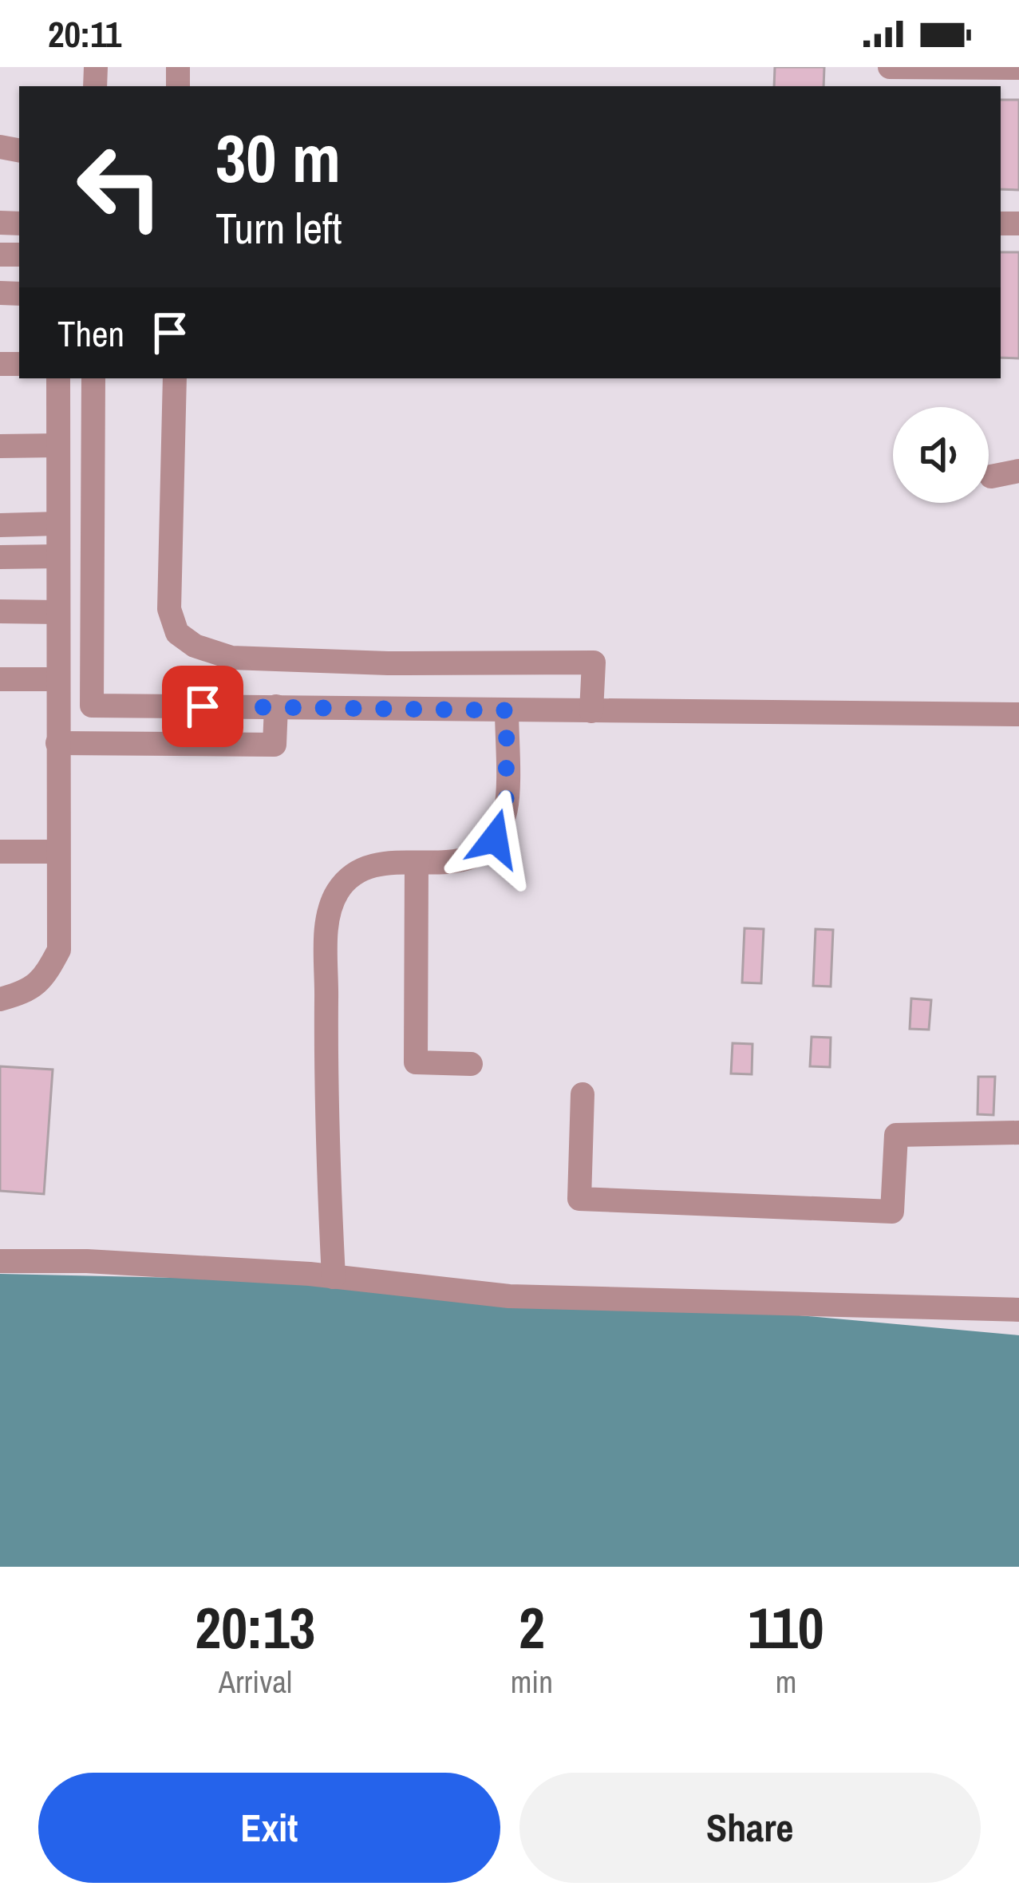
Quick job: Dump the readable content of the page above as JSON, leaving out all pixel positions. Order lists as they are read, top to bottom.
{
  "page": {
    "status": "20:11",
    "turn": ["30 m", "Turn left"],
    "then": "Then",
    "eta": [
      "20:13",
      "Arrival",
      "2",
      "min",
      "110",
      "m"
    ],
    "buttons": ["Exit", "Share"]
  }
}
